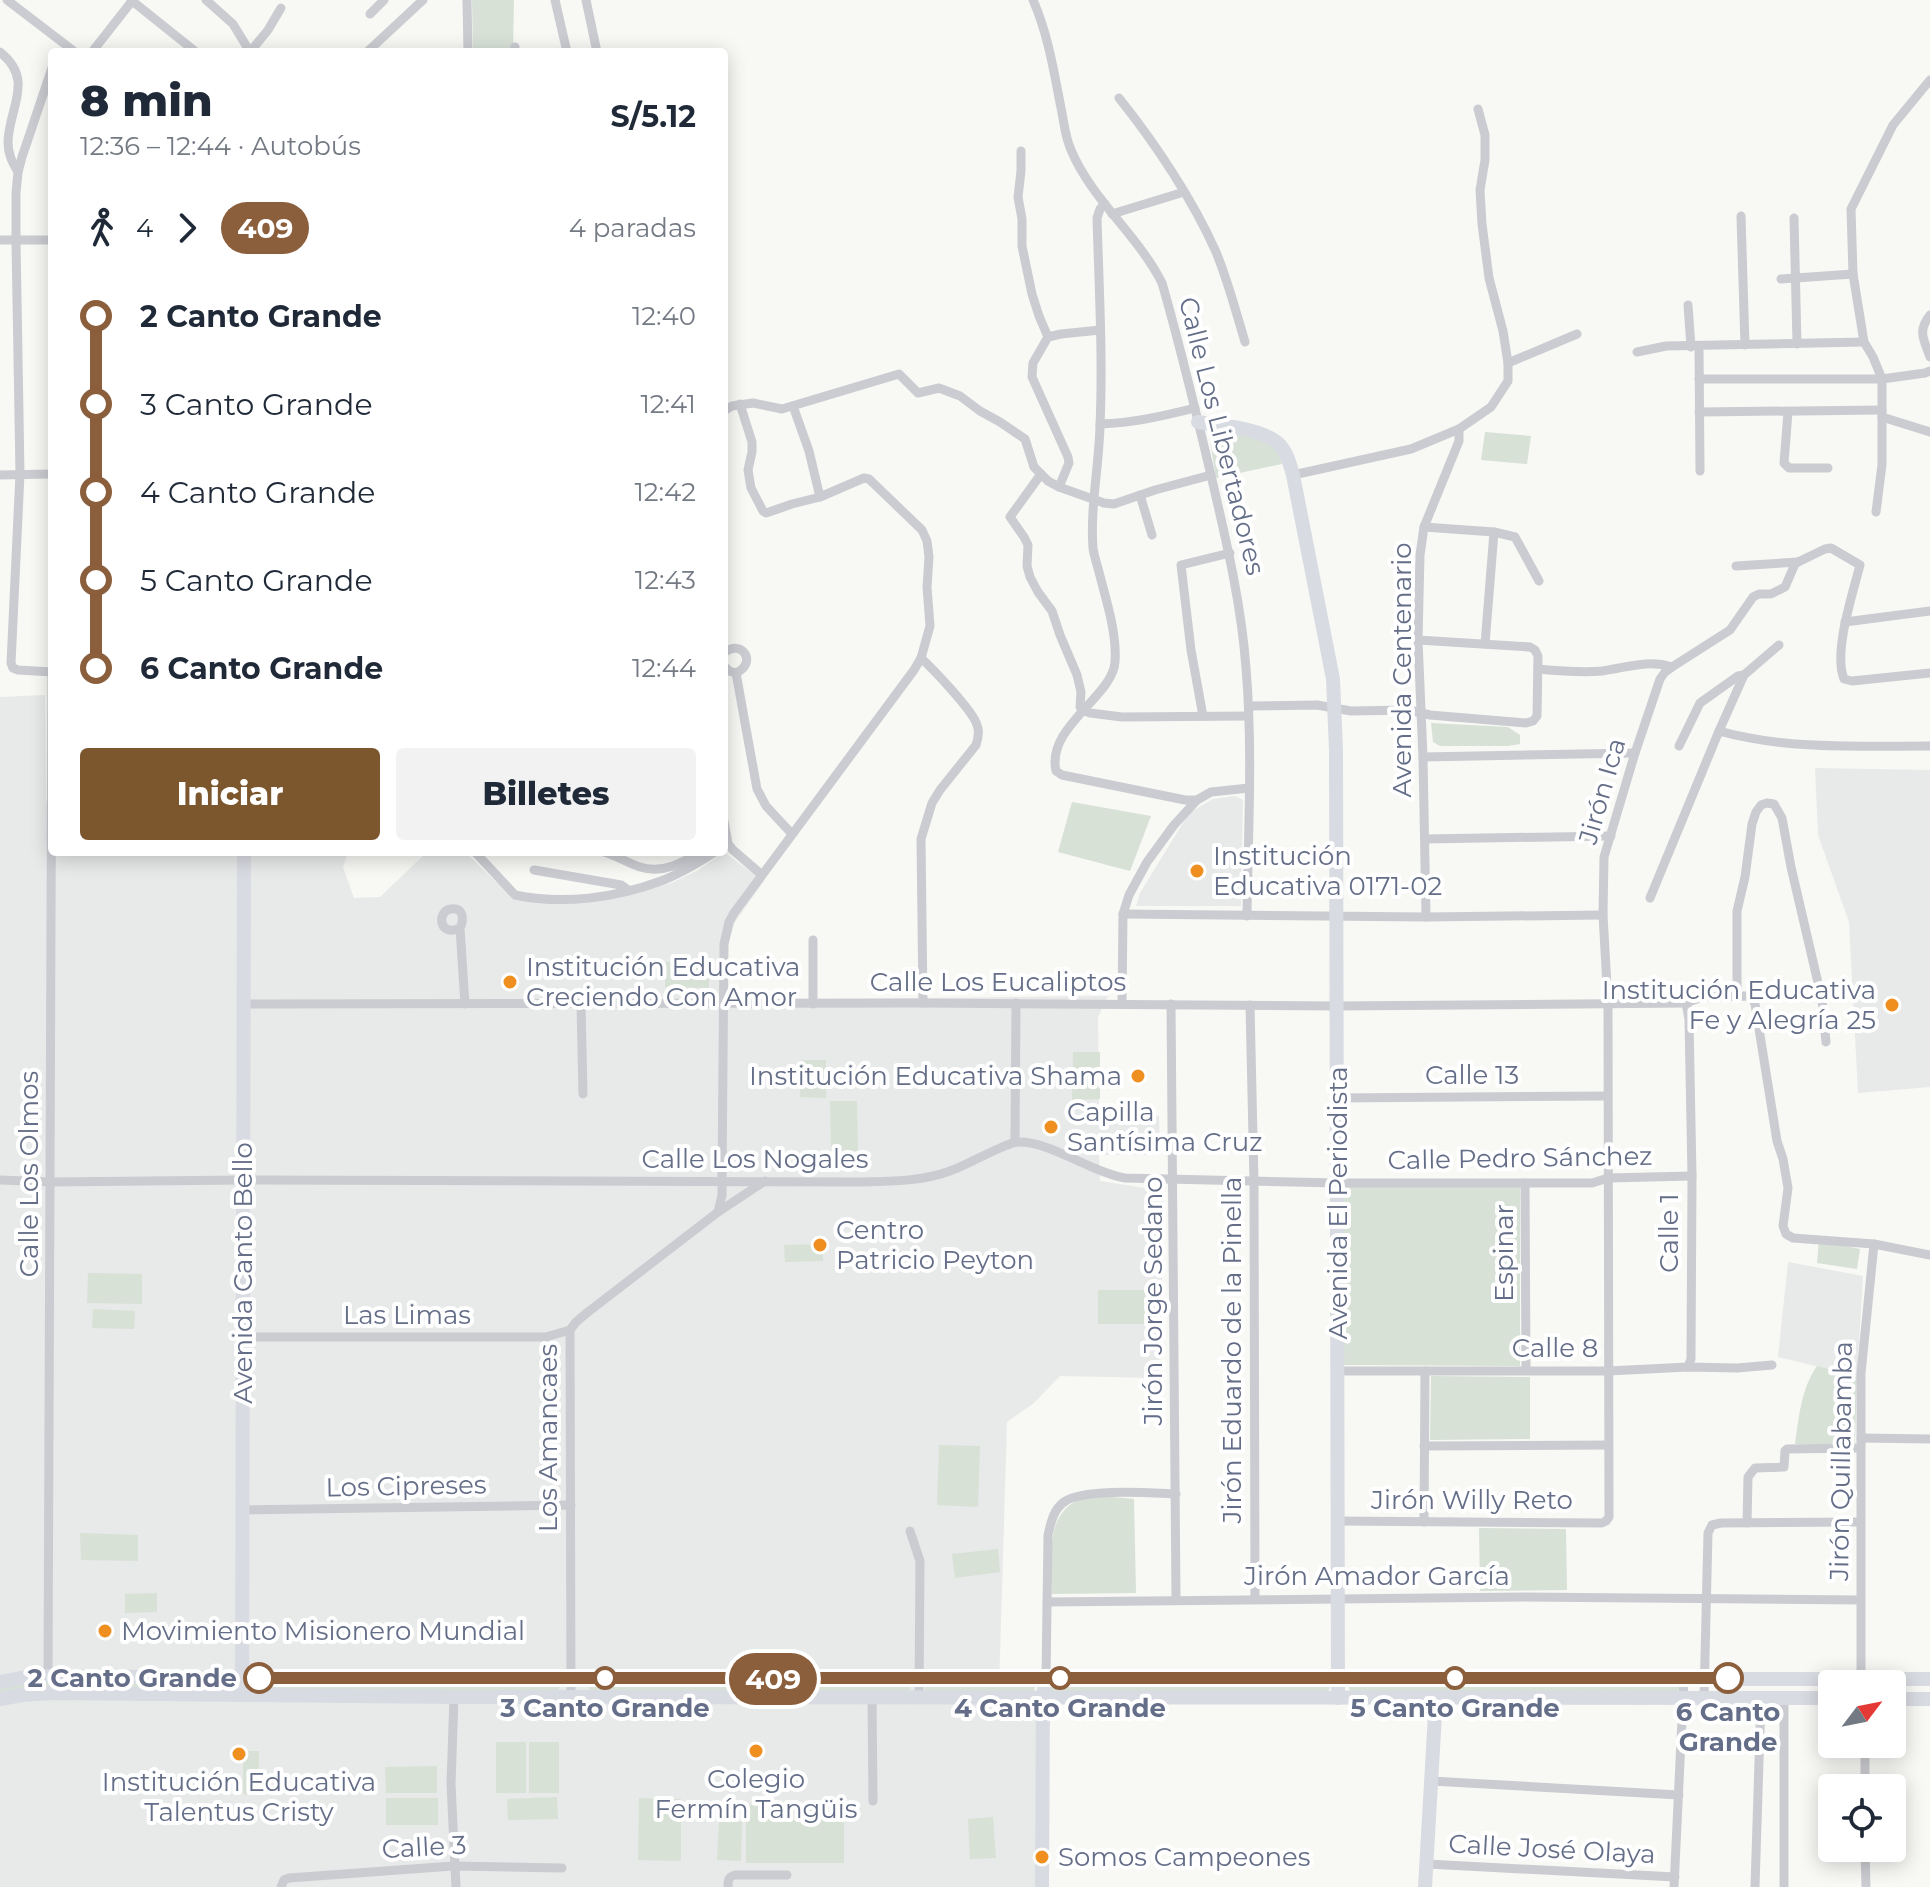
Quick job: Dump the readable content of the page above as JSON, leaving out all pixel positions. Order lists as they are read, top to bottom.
{
  "streets": {
    "main road": ["Avenida El Periodista", "Avenida Canto Bello"],
    "street": [
      "Calle Los Libertadores",
      "Avenida Centenario",
      "Jirón Ica",
      "Calle Los Eucaliptos",
      "Calle 13",
      "Calle Pedro Sánchez",
      "Calle Los Nogales",
      "Calle Los Olmos",
      "Calle 1",
      "Espinar",
      "Jirón Jorge Sedano",
      "Las Limas",
      "Calle 8",
      "Jirón Eduardo de la Pinella",
      "Los Amancaes",
      "Jirón Quillabamba",
      "Los Cipreses",
      "Jirón Willy Reto",
      "Jirón Amador García",
      "Calle 3",
      "Calle José Olaya"
    ]
  },
  "crossings": [
    ["Calle Los Libertadores", "Avenida El Periodista"],
    ["Jirón Ica", "Calle Los Eucaliptos"],
    ["Jirón Ica", "Calle 13"],
    ["Jirón Ica", "Calle Pedro Sánchez"],
    ["Jirón Ica", "Calle 8"],
    ["Jirón Ica", "Jirón Willy Reto"],
    ["Calle Los Eucaliptos", "Avenida El Periodista"],
    ["Calle Los Eucaliptos", "Calle 1"],
    ["Calle Los Eucaliptos", "Avenida Canto Bello"],
    ["Calle Los Eucaliptos", "Jirón Jorge Sedano"],
    ["Calle Los Eucaliptos", "Jirón Eduardo de la Pinella"],
    ["Calle Los Eucaliptos", "Jirón Quillabamba"],
    ["Calle 13", "Avenida El Periodista"],
    ["Calle Pedro Sánchez", "Avenida El Periodista"],
    ["Calle Pedro Sánchez", "Calle 1"],
    ["Calle Pedro Sánchez", "Espinar"],
    ["Calle Pedro Sánchez", "Jirón Eduardo de la Pinella"],
    ["Calle Los Nogales", "Calle Los Olmos"],
    ["Calle Los Nogales", "Avenida Canto Bello"],
    ["Calle Los Nogales", "Los Amancaes"],
    ["Avenida El Periodista", "Calle 8"],
    ["Avenida El Periodista", "Jirón Willy Reto"],
    ["Avenida El Periodista", "Jirón Amador García"],
    ["Calle 1", "Calle 8"],
    ["Espinar", "Calle 8"],
    ["Avenida Canto Bello", "Las Limas"],
    ["Avenida Canto Bello", "Los Cipreses"],
    ["Jirón Jorge Sedano", "Jirón Amador García"],
    ["Las Limas", "Los Amancaes"],
    ["Jirón Eduardo de la Pinella", "Jirón Amador García"],
    ["Los Amancaes", "Los Cipreses"],
    ["Jirón Quillabamba", "Jirón Amador García"]
  ],
  "places": [
    "Institución Educativa 0171-02",
    "Institución Educativa Creciendo Con Amor",
    "Institución Educativa Fe y Alegría 25",
    "Institución Educativa Shama",
    "Capilla Santísima Cruz",
    "Centro Patricio Peyton",
    "Movimiento Misionero Mundial",
    "2 Canto Grande",
    "3 Canto Grande",
    "4 Canto Grande",
    "5 Canto Grande",
    "6 Canto Grande",
    "Colegio Fermín Tangüis",
    "Institución Educativa Talentus Cristy",
    "Somos Campeones"
  ],
  "lines": ["bus line 409"],
  "north": "top right",
  "page": {
    "on_map": "409",
    "heading": ["8 min", "12:36 – 12:44 · Autobús", "S/5.12"],
    "legs": ["4", "409", "4 paradas"],
    "list": [
      {
        "name": "2 Canto Grande",
        "value": "12:40"
      },
      {
        "name": "3 Canto Grande",
        "value": "12:41"
      },
      {
        "name": "4 Canto Grande",
        "value": "12:42"
      },
      {
        "name": "5 Canto Grande",
        "value": "12:43"
      },
      {
        "name": "6 Canto Grande",
        "value": "12:44"
      }
    ],
    "buttons": ["Iniciar", "Billetes"]
  }
}
